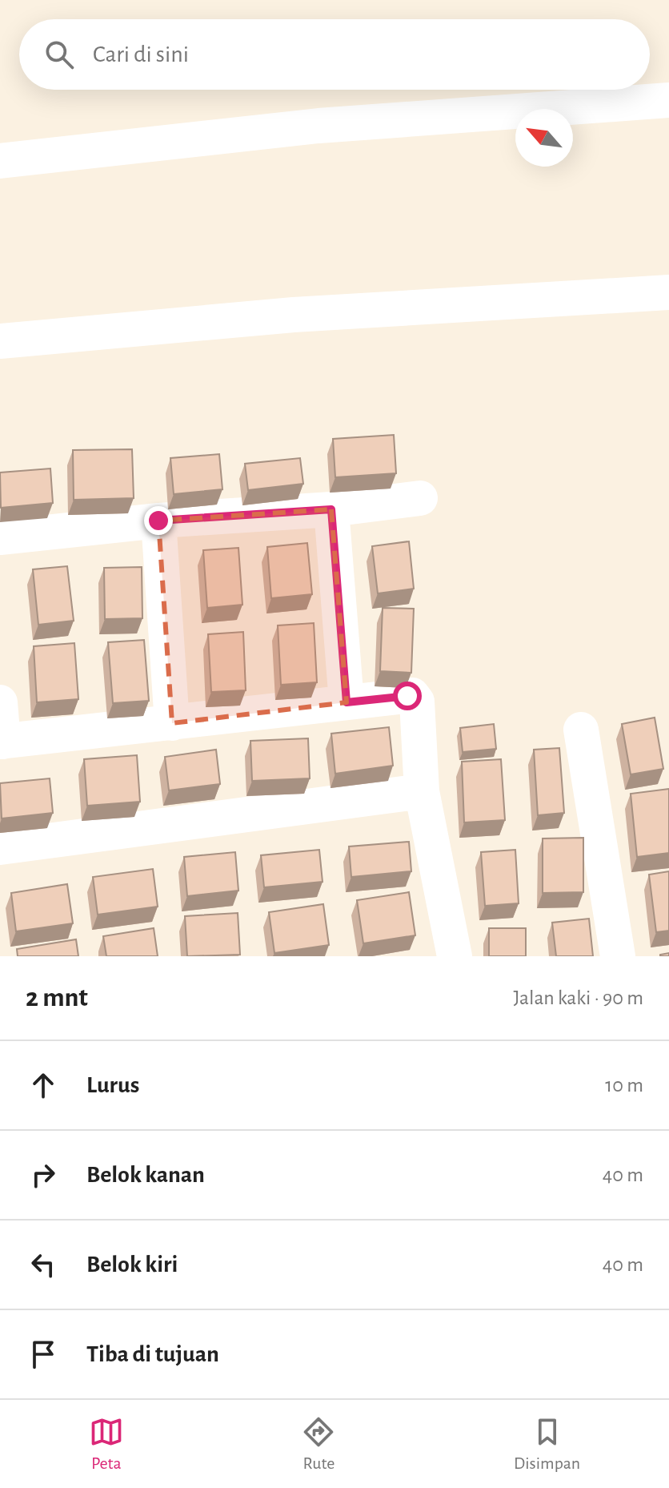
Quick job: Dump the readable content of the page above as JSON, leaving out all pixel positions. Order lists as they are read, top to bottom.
{
  "north": "top left",
  "page": {
    "search": "Cari di sini",
    "heading": ["2 mnt", "Jalan kaki · 90 m"],
    "list": [
      ["Lurus", "10 m"],
      ["Belok kanan", "40 m"],
      ["Belok kiri", "40 m"],
      "Tiba di tujuan"
    ],
    "nav": ["Peta", "Rute", "Disimpan"]
  }
}
